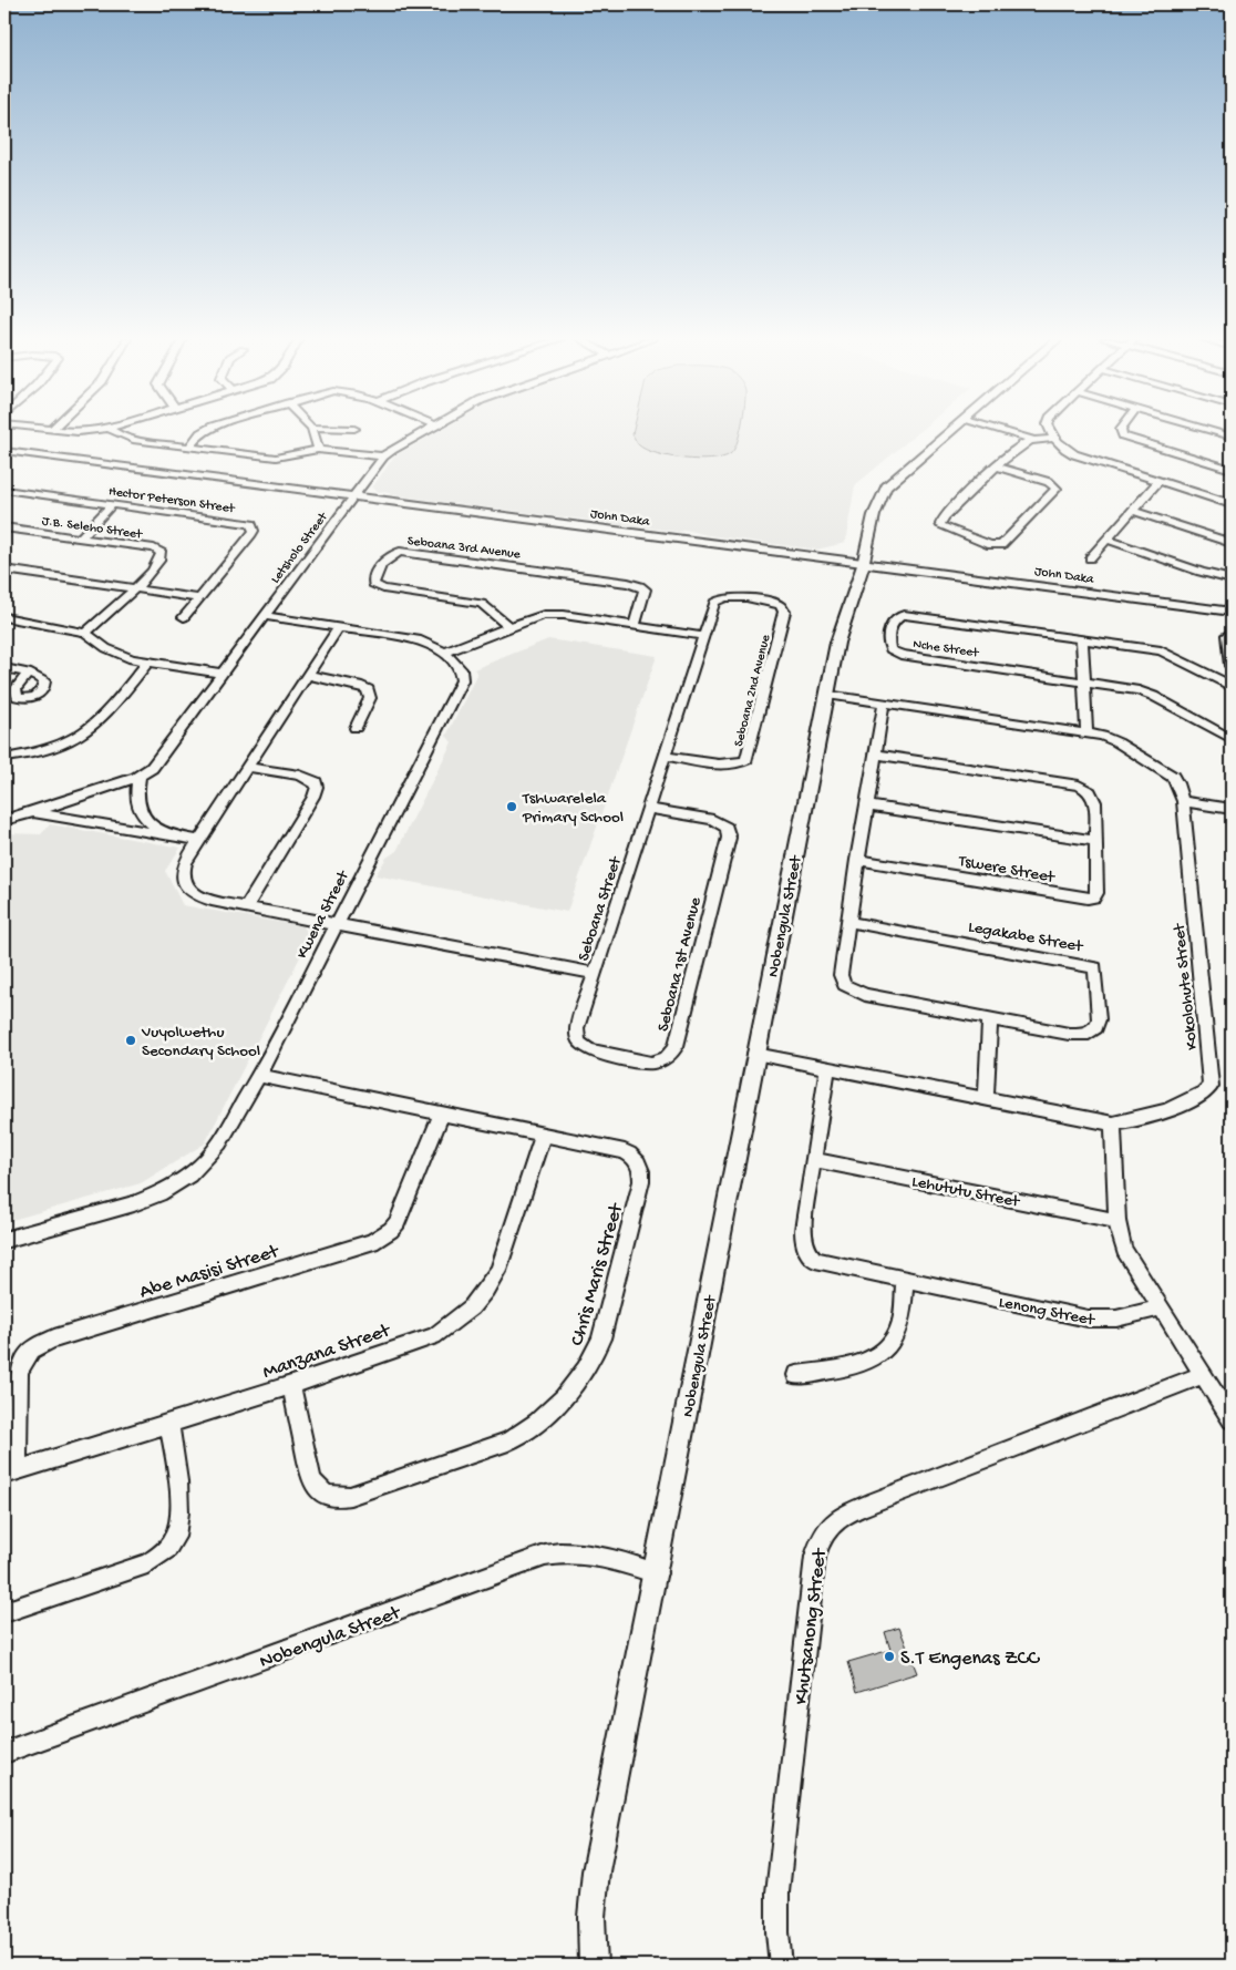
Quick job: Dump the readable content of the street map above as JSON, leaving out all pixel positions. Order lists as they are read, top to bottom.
{
  "streets": {
    "street": [
      "Hector Peterson Street",
      "John Daka",
      "J.B. Seleho Street",
      "Seboana 3rd Avenue",
      "Letsholo Street",
      "Nche Street",
      "Seboana 2nd Avenue",
      "Tswere Street",
      "Seboana Street",
      "Kwena Street",
      "Nobengula Street",
      "Legakabe Street",
      "Seboana 1st Avenue",
      "Kokolohute Street",
      "Lehututu Street",
      "Abe Masisi Street",
      "Chris Maris Street",
      "Lenong Street",
      "Manzana Street",
      "Khutsanong Street"
    ]
  },
  "crossings": [
    ["John Daka", "Letsholo Street"],
    ["John Daka", "Nobengula Street"],
    ["Letsholo Street", "Kwena Street"],
    ["Seboana 2nd Avenue", "Seboana Street"],
    ["Tswere Street", "Legakabe Street"],
    ["Seboana Street", "Kwena Street"],
    ["Seboana Street", "Seboana 1st Avenue"],
    ["Kwena Street", "Chris Maris Street"],
    ["Nobengula Street", "Kokolohute Street"],
    ["Legakabe Street", "Kokolohute Street"],
    ["Kokolohute Street", "Lenong Street"],
    ["Lehututu Street", "Lenong Street"],
    ["Abe Masisi Street", "Chris Maris Street"],
    ["Abe Masisi Street", "Manzana Street"],
    ["Chris Maris Street", "Manzana Street"]
  ],
  "places": ["Tshwarelela Primary School", "Vuyolwethu Secondary School", "S.T Engenas ZCC"]
}
